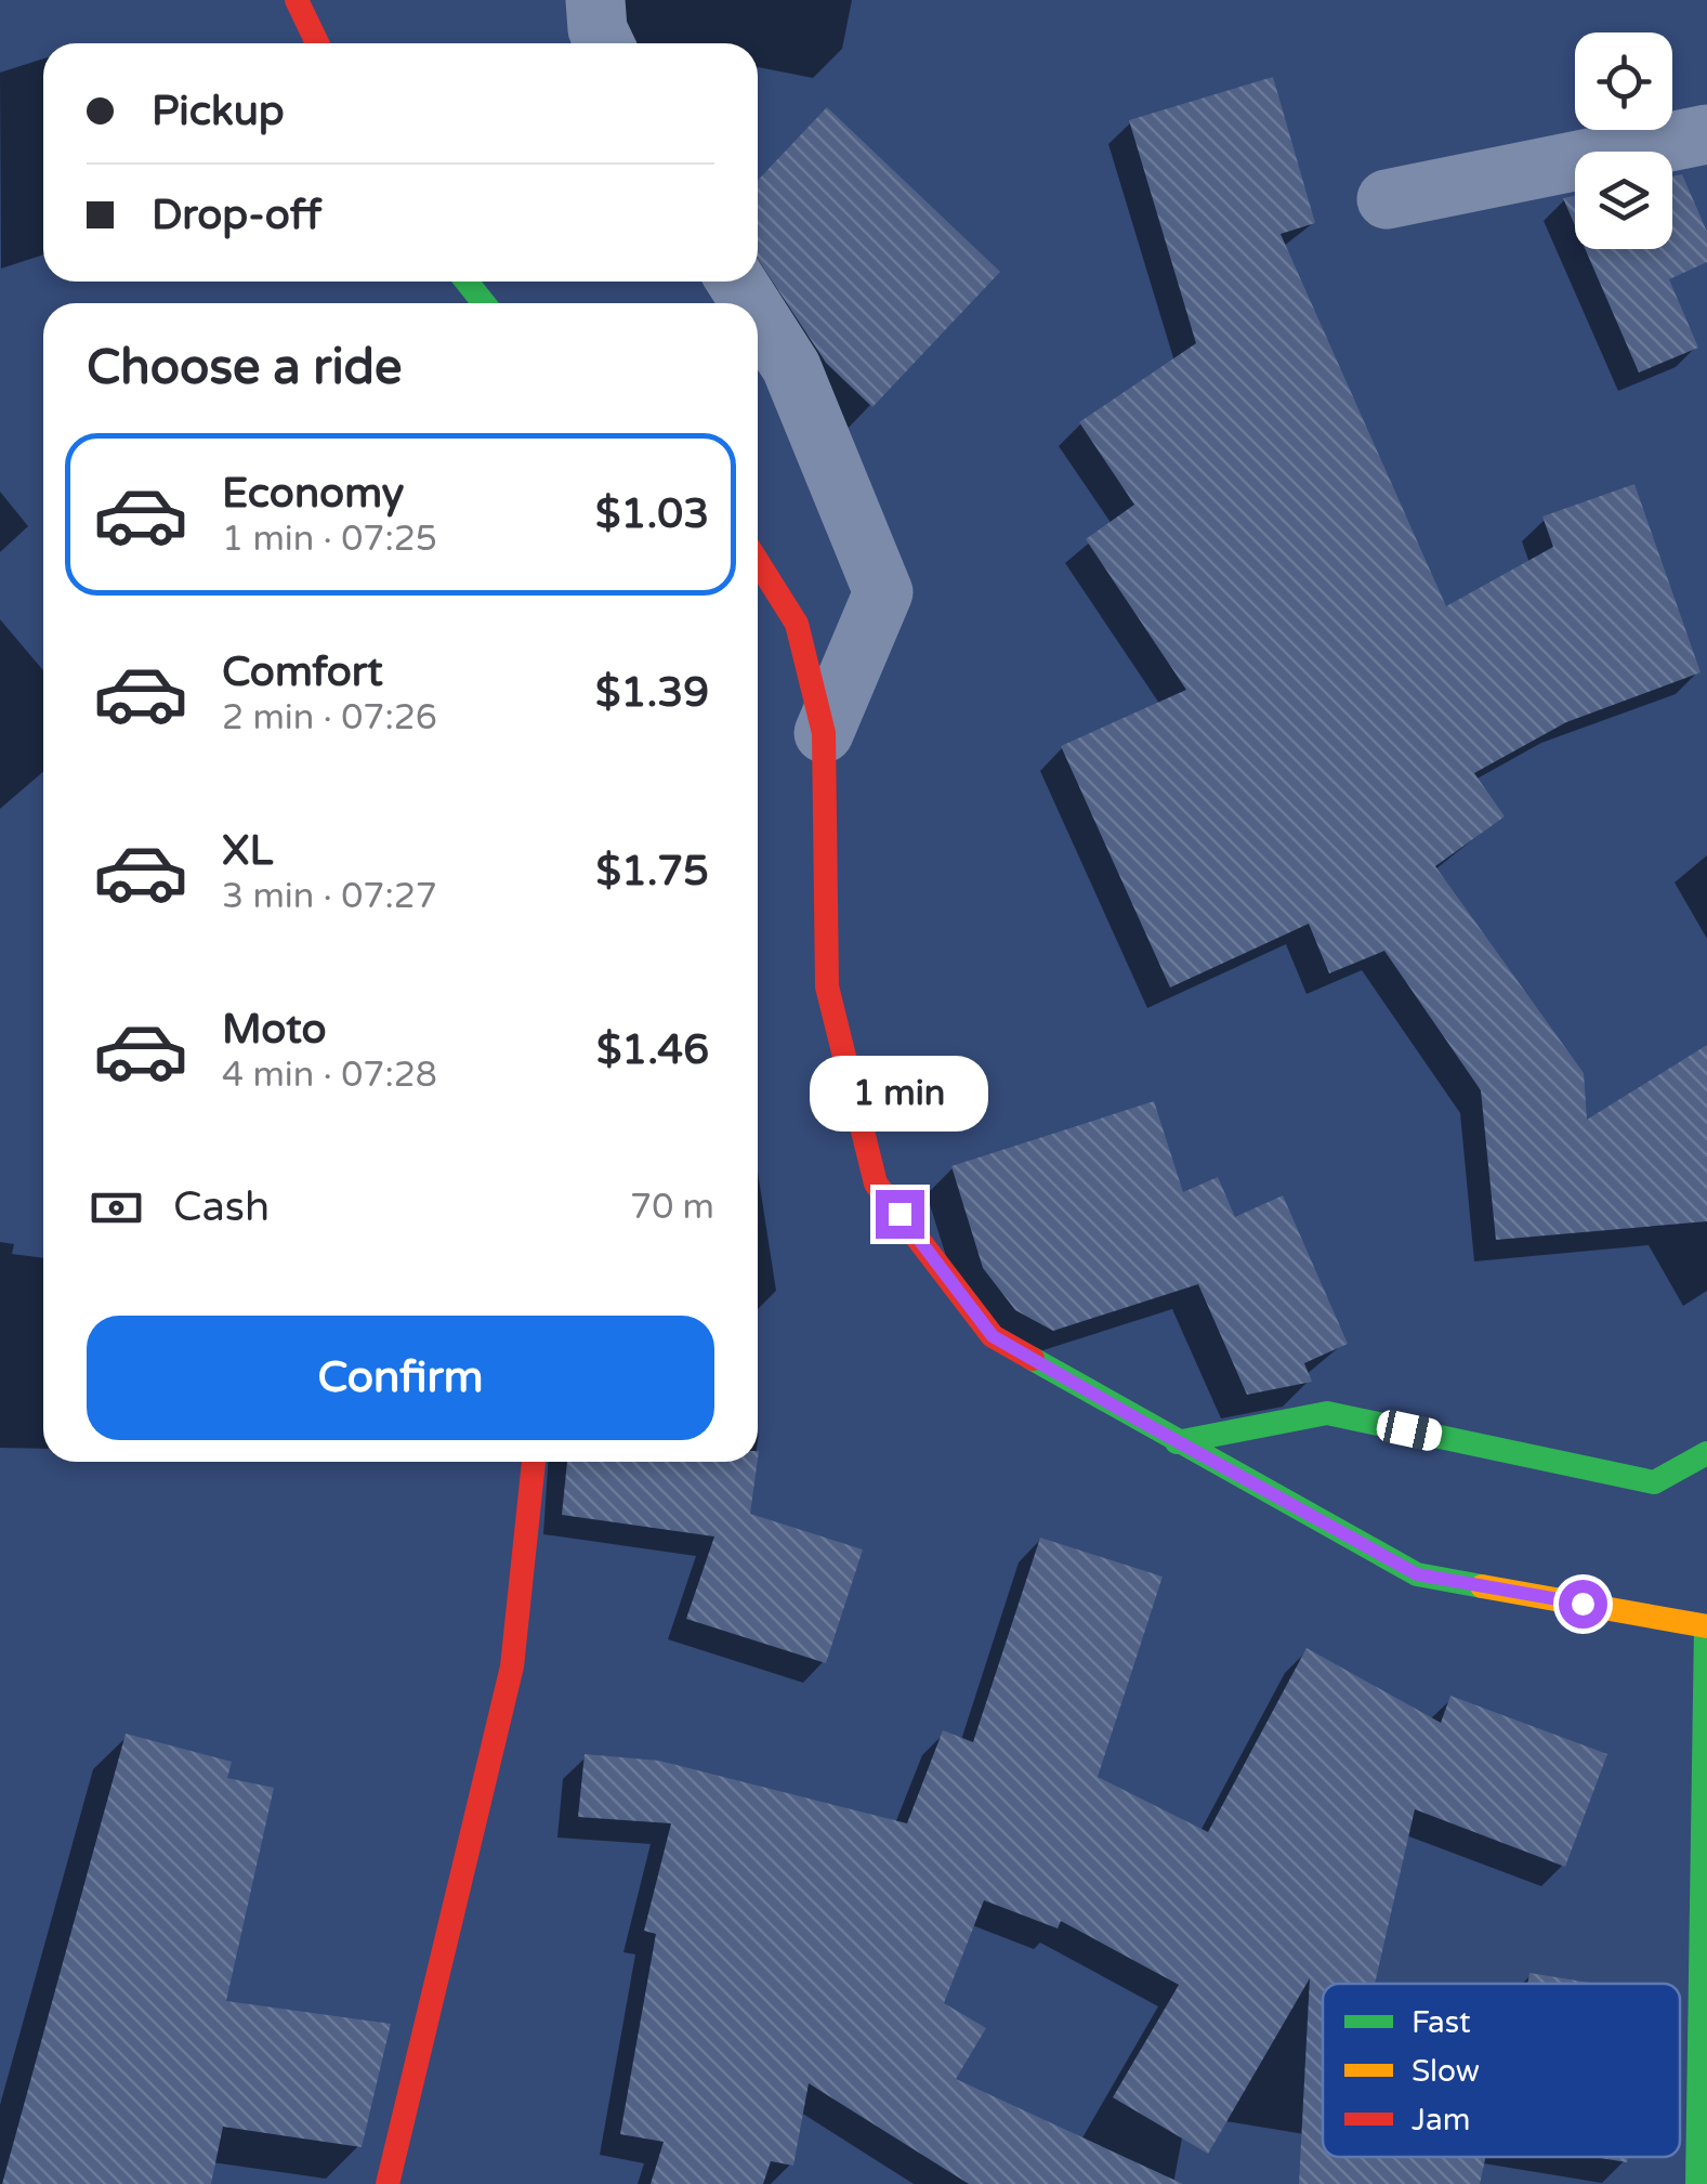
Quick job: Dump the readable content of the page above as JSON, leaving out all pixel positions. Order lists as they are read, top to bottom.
{
  "legend": ["Fast", "Slow", "Jam"],
  "page": {
    "banner": ["Pickup", "Drop-off"],
    "heading": "Choose a ride",
    "list": [
      {
        "name": "Economy",
        "note": "1 min · 07:25",
        "value": "$1.03"
      },
      {
        "name": "Comfort",
        "note": "2 min · 07:26",
        "value": "$1.39"
      },
      {
        "name": "XL",
        "note": "3 min · 07:27",
        "value": "$1.75"
      },
      {
        "name": "Moto",
        "note": "4 min · 07:28",
        "value": "$1.46"
      }
    ],
    "bubble": "1 min",
    "pay": ["Cash", "70 m"],
    "buttons": "Confirm"
  }
}
